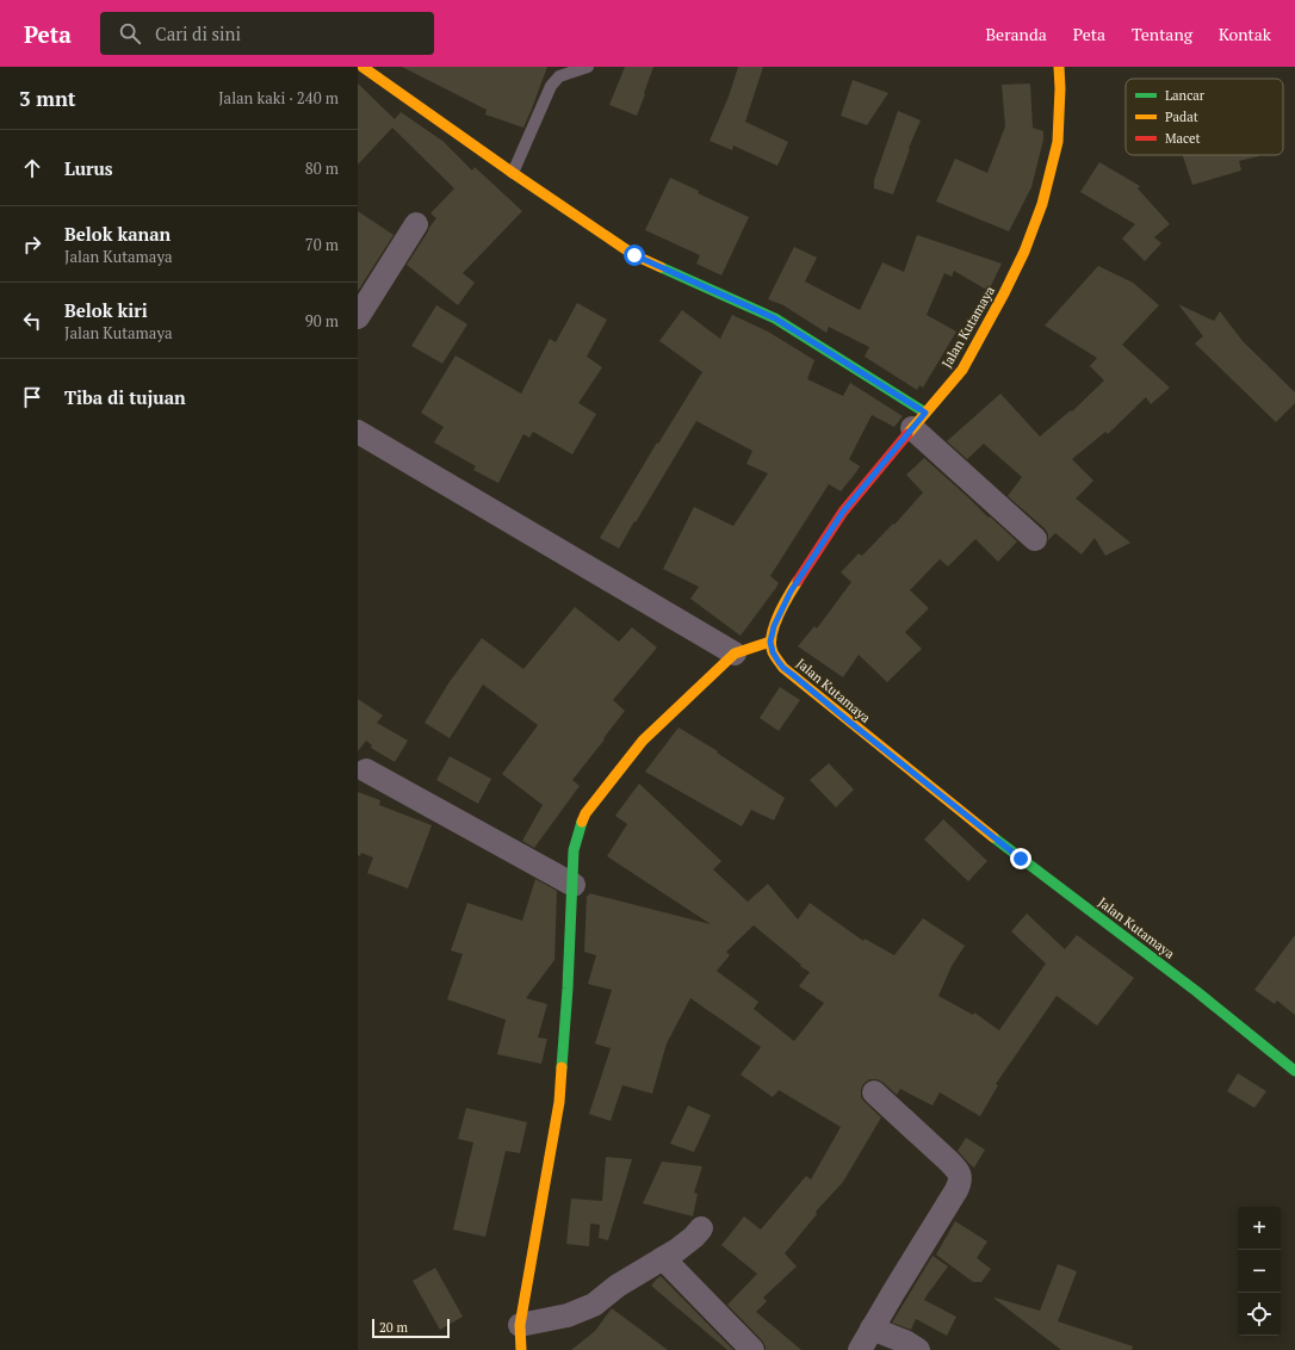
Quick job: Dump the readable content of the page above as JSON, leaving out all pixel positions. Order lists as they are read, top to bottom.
{
  "streets": {
    "street": ["Jalan Kutamaya"]
  },
  "legend": ["Lancar", "Padat", "Macet"],
  "scale_bar": "20 m",
  "page": {
    "header": "Peta",
    "search": "Cari di sini",
    "nav": [
      "Beranda",
      "Peta",
      "Tentang",
      "Kontak"
    ],
    "heading": ["3 mnt", "Jalan kaki · 240 m"],
    "list": [
      ["Lurus", "80 m"],
      ["Belok kanan", "Jalan Kutamaya", "70 m"],
      ["Belok kiri", "Jalan Kutamaya", "90 m"],
      "Tiba di tujuan"
    ],
    "map_buttons": ["+", "−"],
    "scale": "20 m"
  }
}
